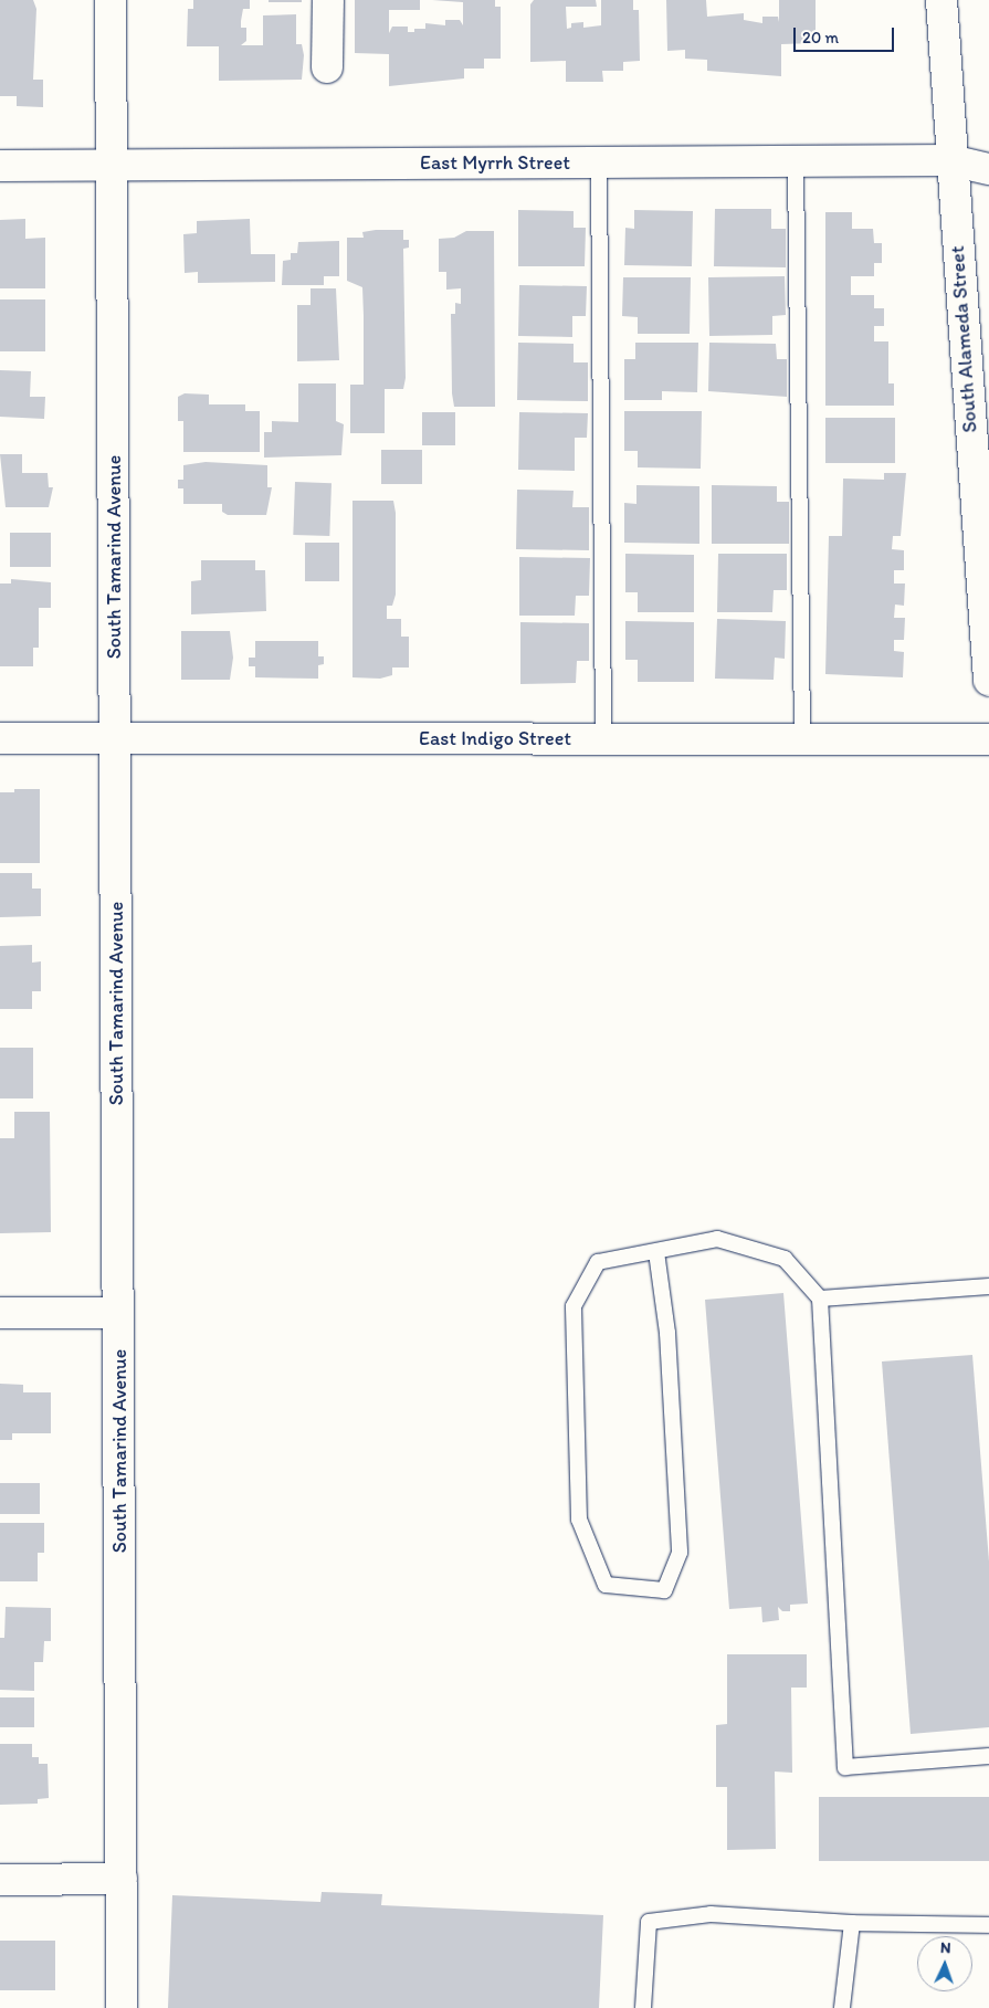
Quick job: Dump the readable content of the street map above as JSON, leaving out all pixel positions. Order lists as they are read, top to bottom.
{
  "streets": {
    "street": [
      "East Myrrh Street",
      "South Alameda Street",
      "South Tamarind Avenue",
      "East Indigo Street"
    ]
  },
  "crossings": [
    ["East Myrrh Street", "South Alameda Street"],
    ["East Myrrh Street", "South Tamarind Avenue"],
    ["South Tamarind Avenue", "East Indigo Street"]
  ],
  "scale_bar": "20 m",
  "north": "top"
}
